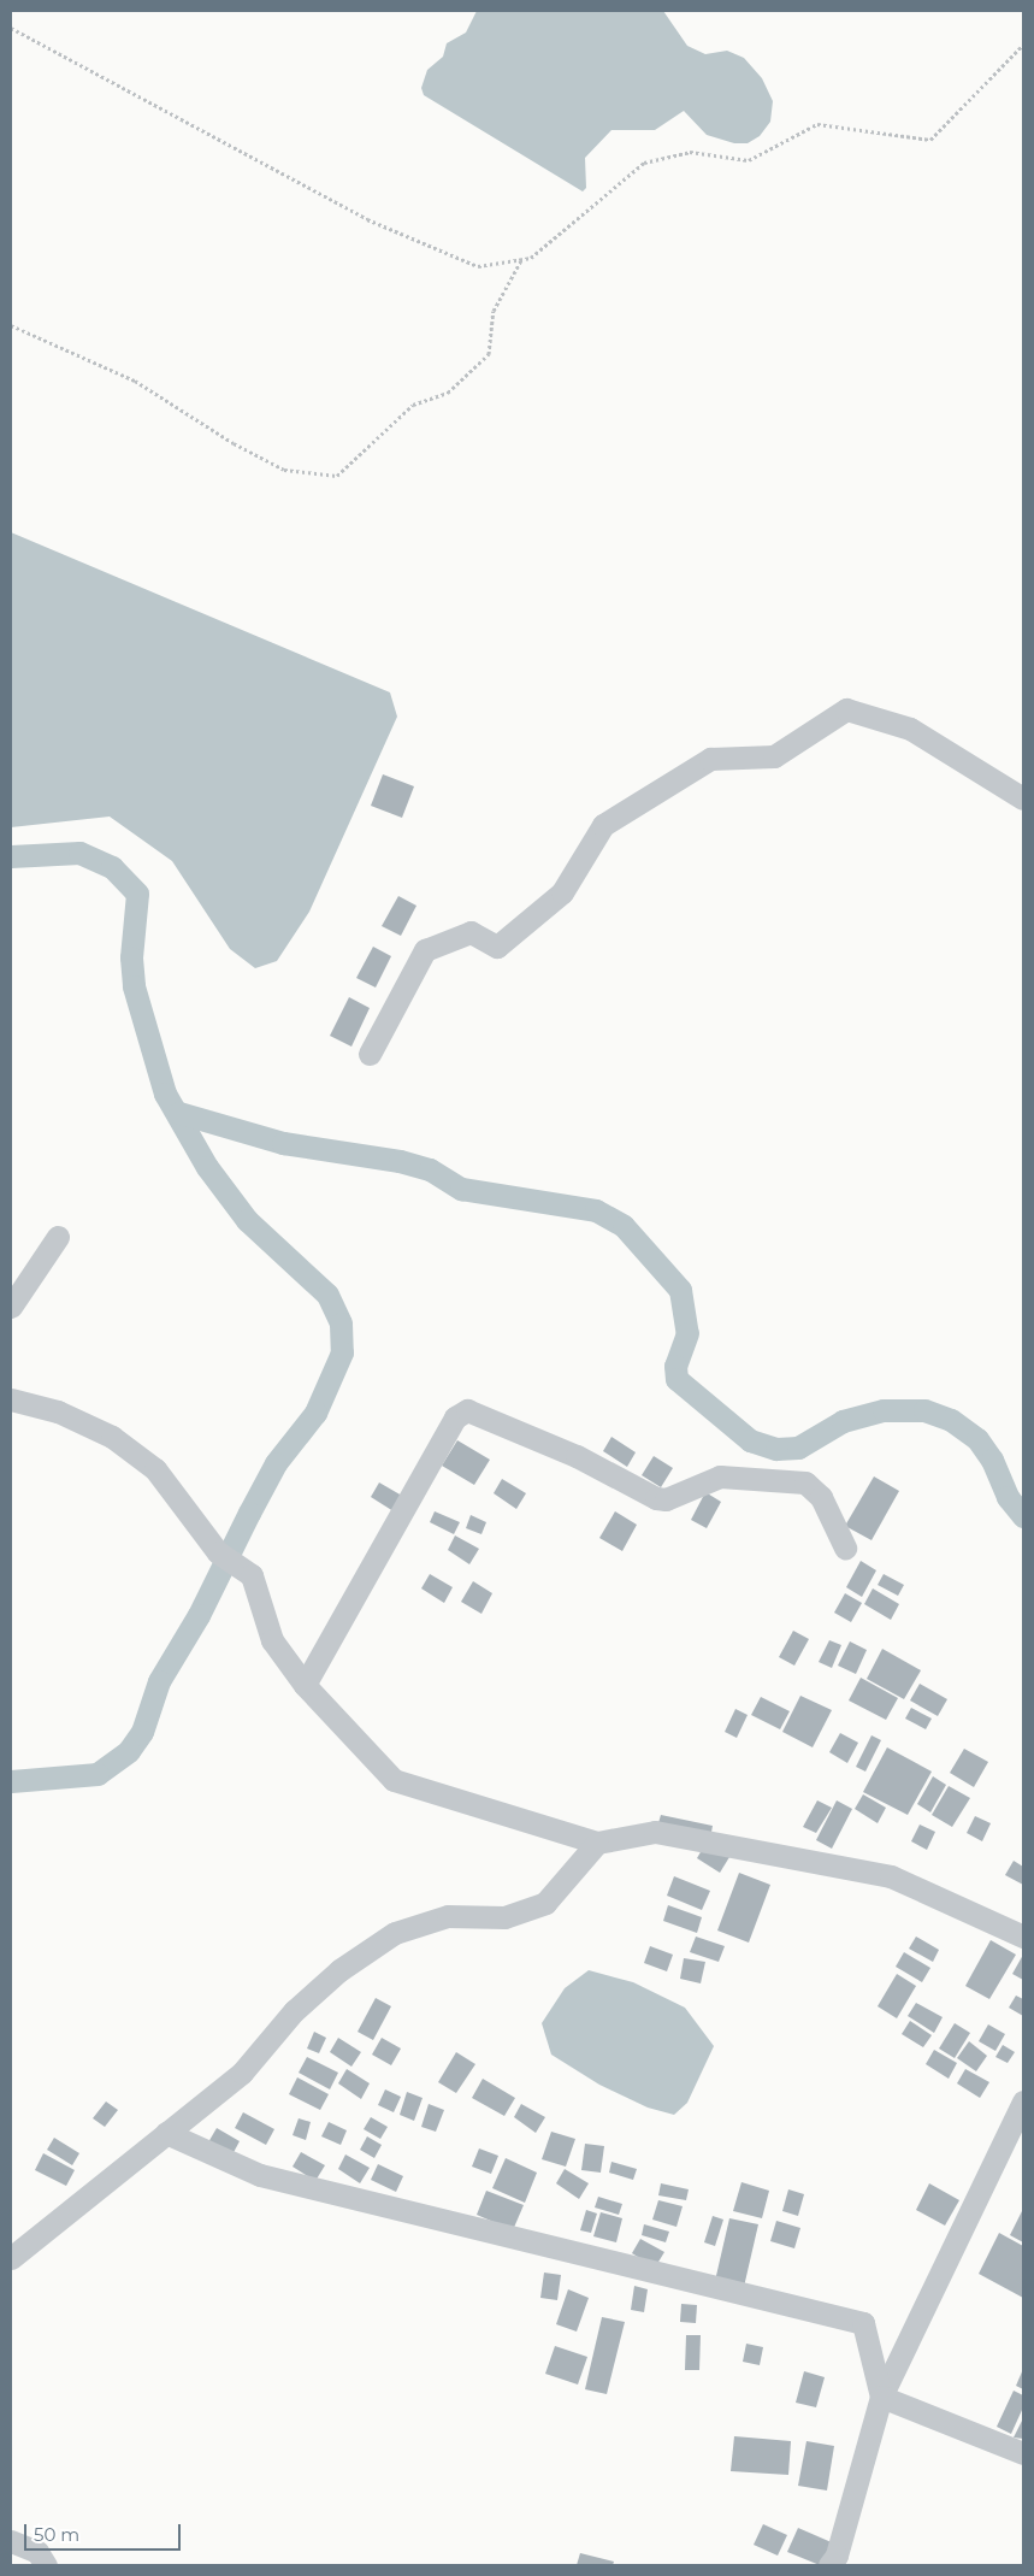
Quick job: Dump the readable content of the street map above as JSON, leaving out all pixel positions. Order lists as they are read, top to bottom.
{
  "scale_bar": "50 m"
}
